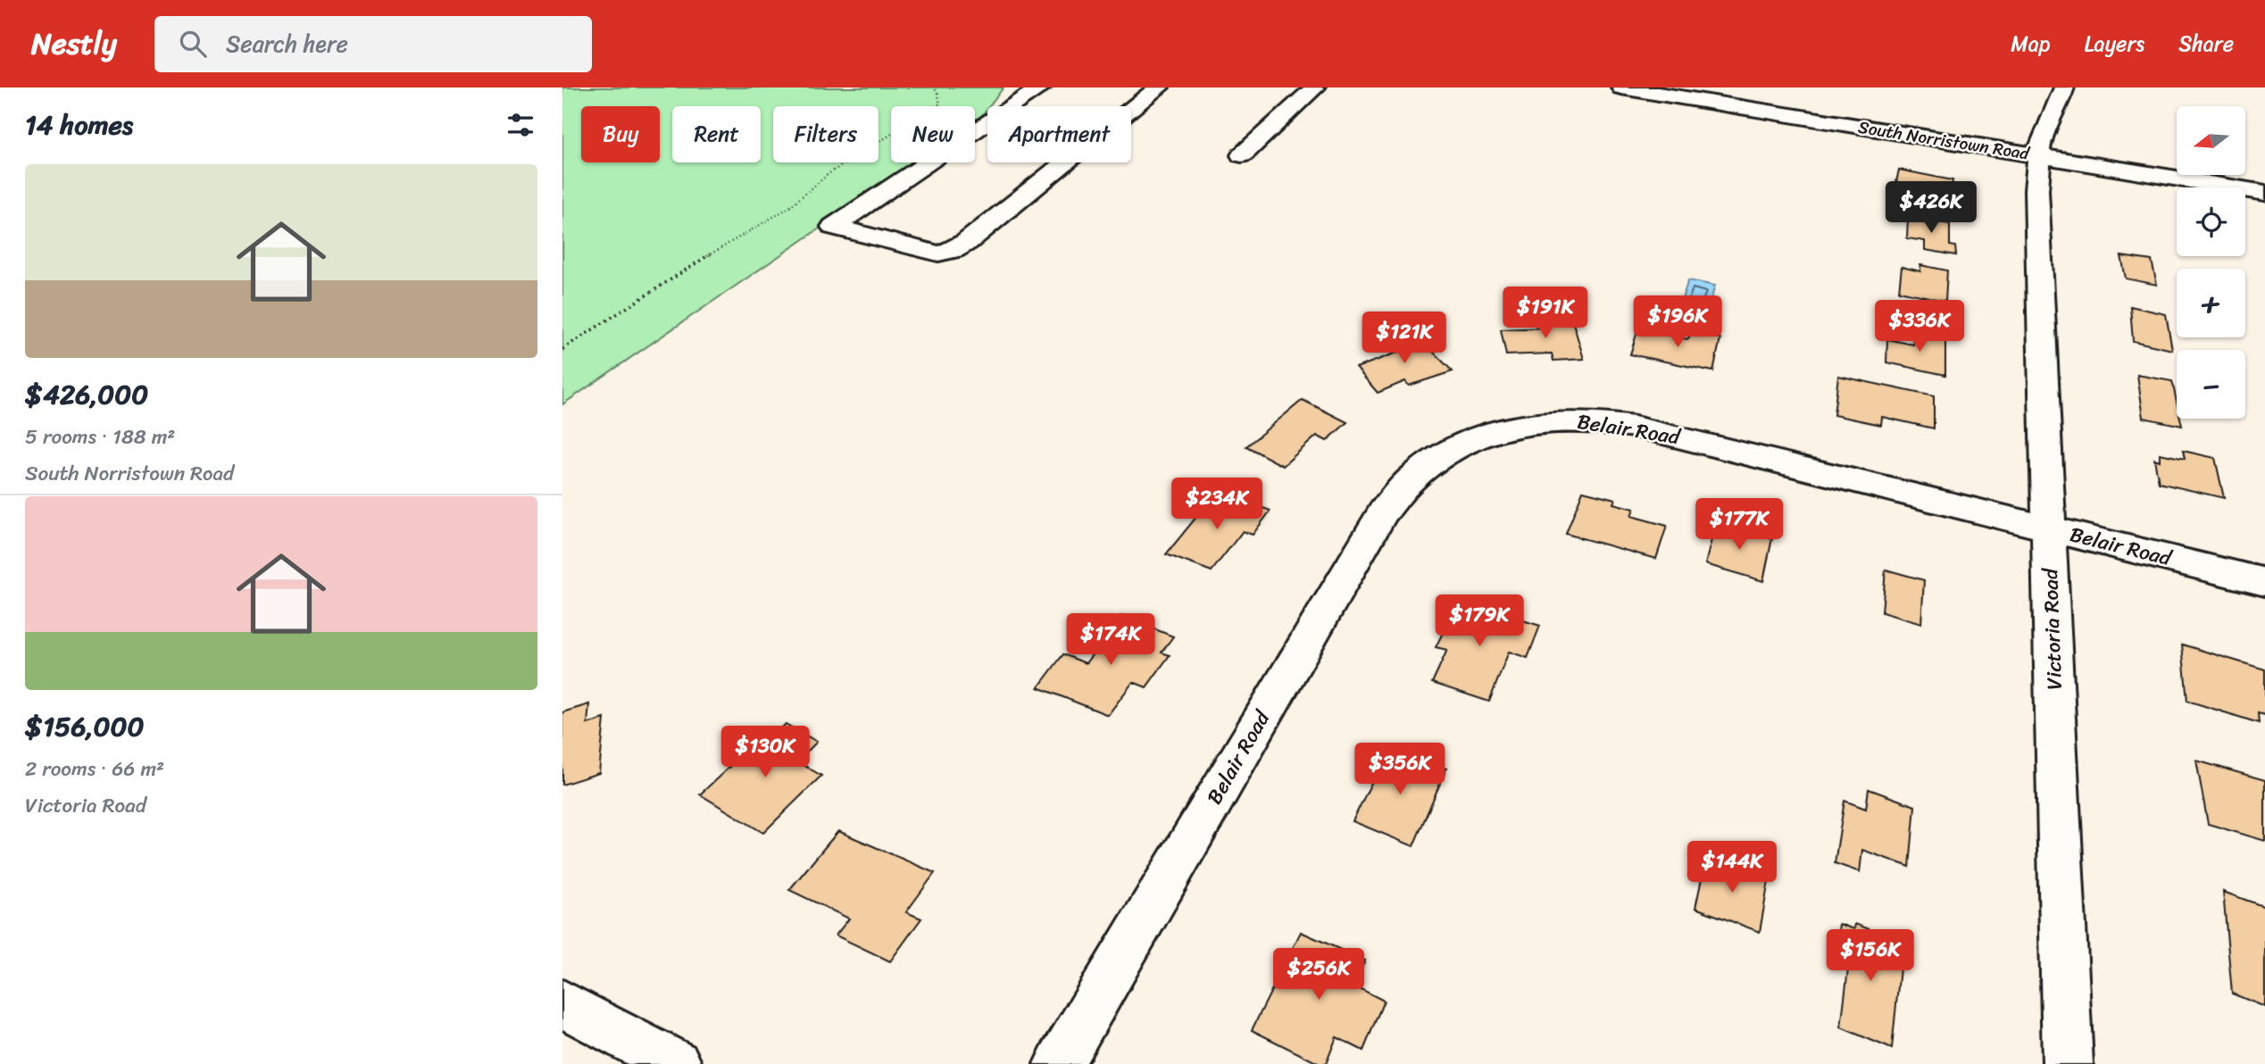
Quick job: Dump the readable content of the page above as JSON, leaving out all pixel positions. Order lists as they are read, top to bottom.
{
  "streets": {
    "street": ["South Norristown Road", "Belair Road", "Victoria Road"]
  },
  "crossings": [
    ["South Norristown Road", "Victoria Road"],
    ["Belair Road", "Victoria Road"]
  ],
  "north": "left",
  "page": {
    "header": "Nestly",
    "search": "Search here",
    "nav": ["Map", "Layers", "Share"],
    "heading": "14 homes",
    "map_buttons": ["+", "−"],
    "chip": [
      "Buy",
      "Rent",
      "Filters",
      "New",
      "Apartment"
    ],
    "list": [
      {
        "name": "$426,000",
        "note": "5 rooms · 188 m² · South Norristown Road"
      },
      {
        "name": "$156,000",
        "note": "2 rooms · 66 m² · Victoria Road"
      }
    ],
    "price": [
      "$426K",
      "$191K",
      "$196K",
      "$336K",
      "$121K",
      "$234K",
      "$177K",
      "$179K",
      "$174K",
      "$130K",
      "$356K",
      "$144K",
      "$156K",
      "$256K"
    ]
  }
}
